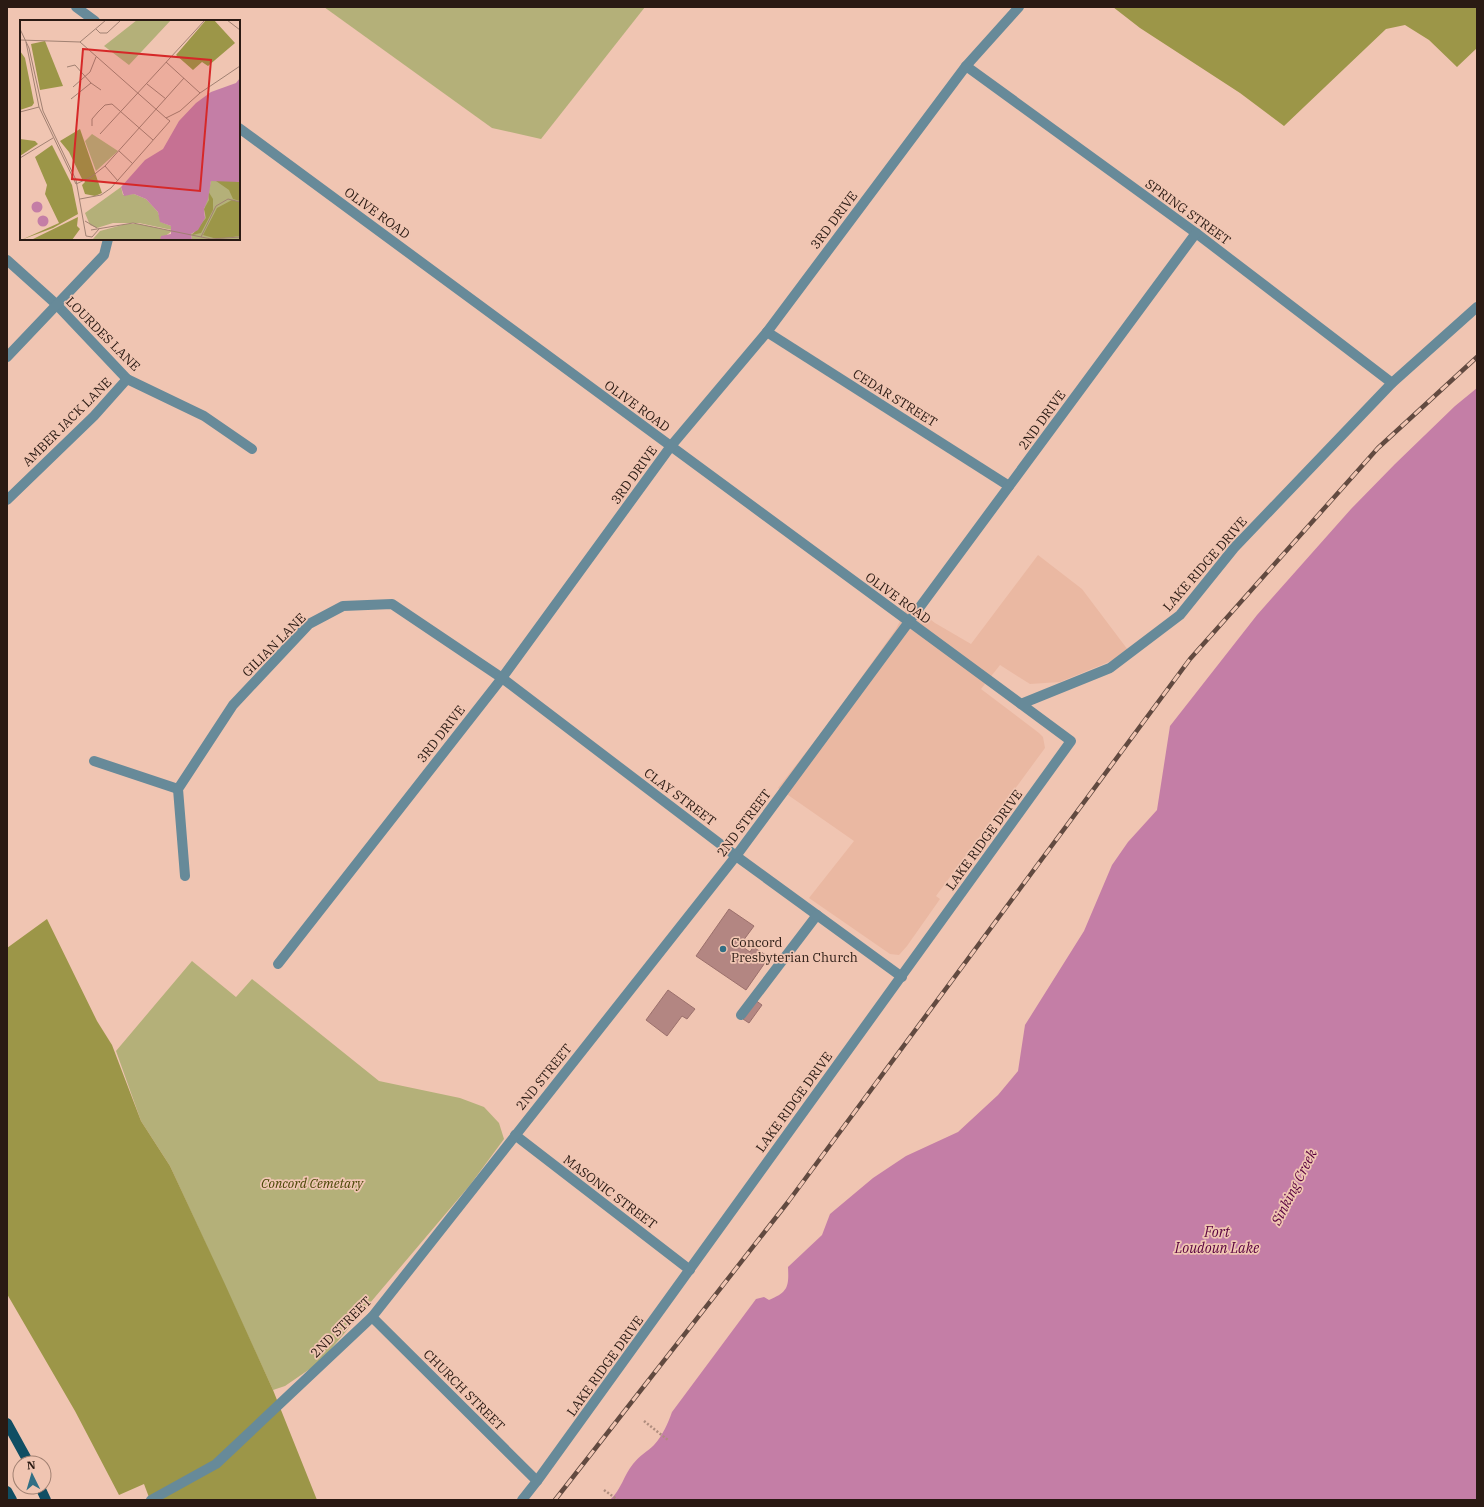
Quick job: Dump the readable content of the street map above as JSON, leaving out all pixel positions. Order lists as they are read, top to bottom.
{
  "streets": {
    "street": [
      "SPRING STREET",
      "OLIVE ROAD",
      "3RD DRIVE",
      "LOURDES LANE",
      "CEDAR STREET",
      "2ND DRIVE",
      "AMBER JACK LANE",
      "LAKE RIDGE DRIVE",
      "GILIAN LANE",
      "CLAY STREET",
      "2ND STREET",
      "MASONIC STREET",
      "CHURCH STREET"
    ]
  },
  "crossings": [
    ["SPRING STREET", "3RD DRIVE"],
    ["SPRING STREET", "2ND DRIVE"],
    ["SPRING STREET", "LAKE RIDGE DRIVE"],
    ["OLIVE ROAD", "3RD DRIVE"],
    ["OLIVE ROAD", "2ND DRIVE"],
    ["OLIVE ROAD", "LAKE RIDGE DRIVE"],
    ["OLIVE ROAD", "2ND STREET"],
    ["3RD DRIVE", "CEDAR STREET"],
    ["3RD DRIVE", "GILIAN LANE"],
    ["3RD DRIVE", "CLAY STREET"],
    ["LOURDES LANE", "AMBER JACK LANE"],
    ["CEDAR STREET", "2ND DRIVE"],
    ["2ND DRIVE", "2ND STREET"],
    ["LAKE RIDGE DRIVE", "CLAY STREET"],
    ["LAKE RIDGE DRIVE", "MASONIC STREET"],
    ["LAKE RIDGE DRIVE", "CHURCH STREET"],
    ["GILIAN LANE", "CLAY STREET"],
    ["CLAY STREET", "2ND STREET"],
    ["2ND STREET", "MASONIC STREET"],
    ["2ND STREET", "CHURCH STREET"]
  ],
  "water": ["Sinking Creek", "Fort Loudoun Lake"],
  "parks": ["Concord Cemetary"],
  "places": ["Concord Presbyterian Church"],
  "north": "top"
}
